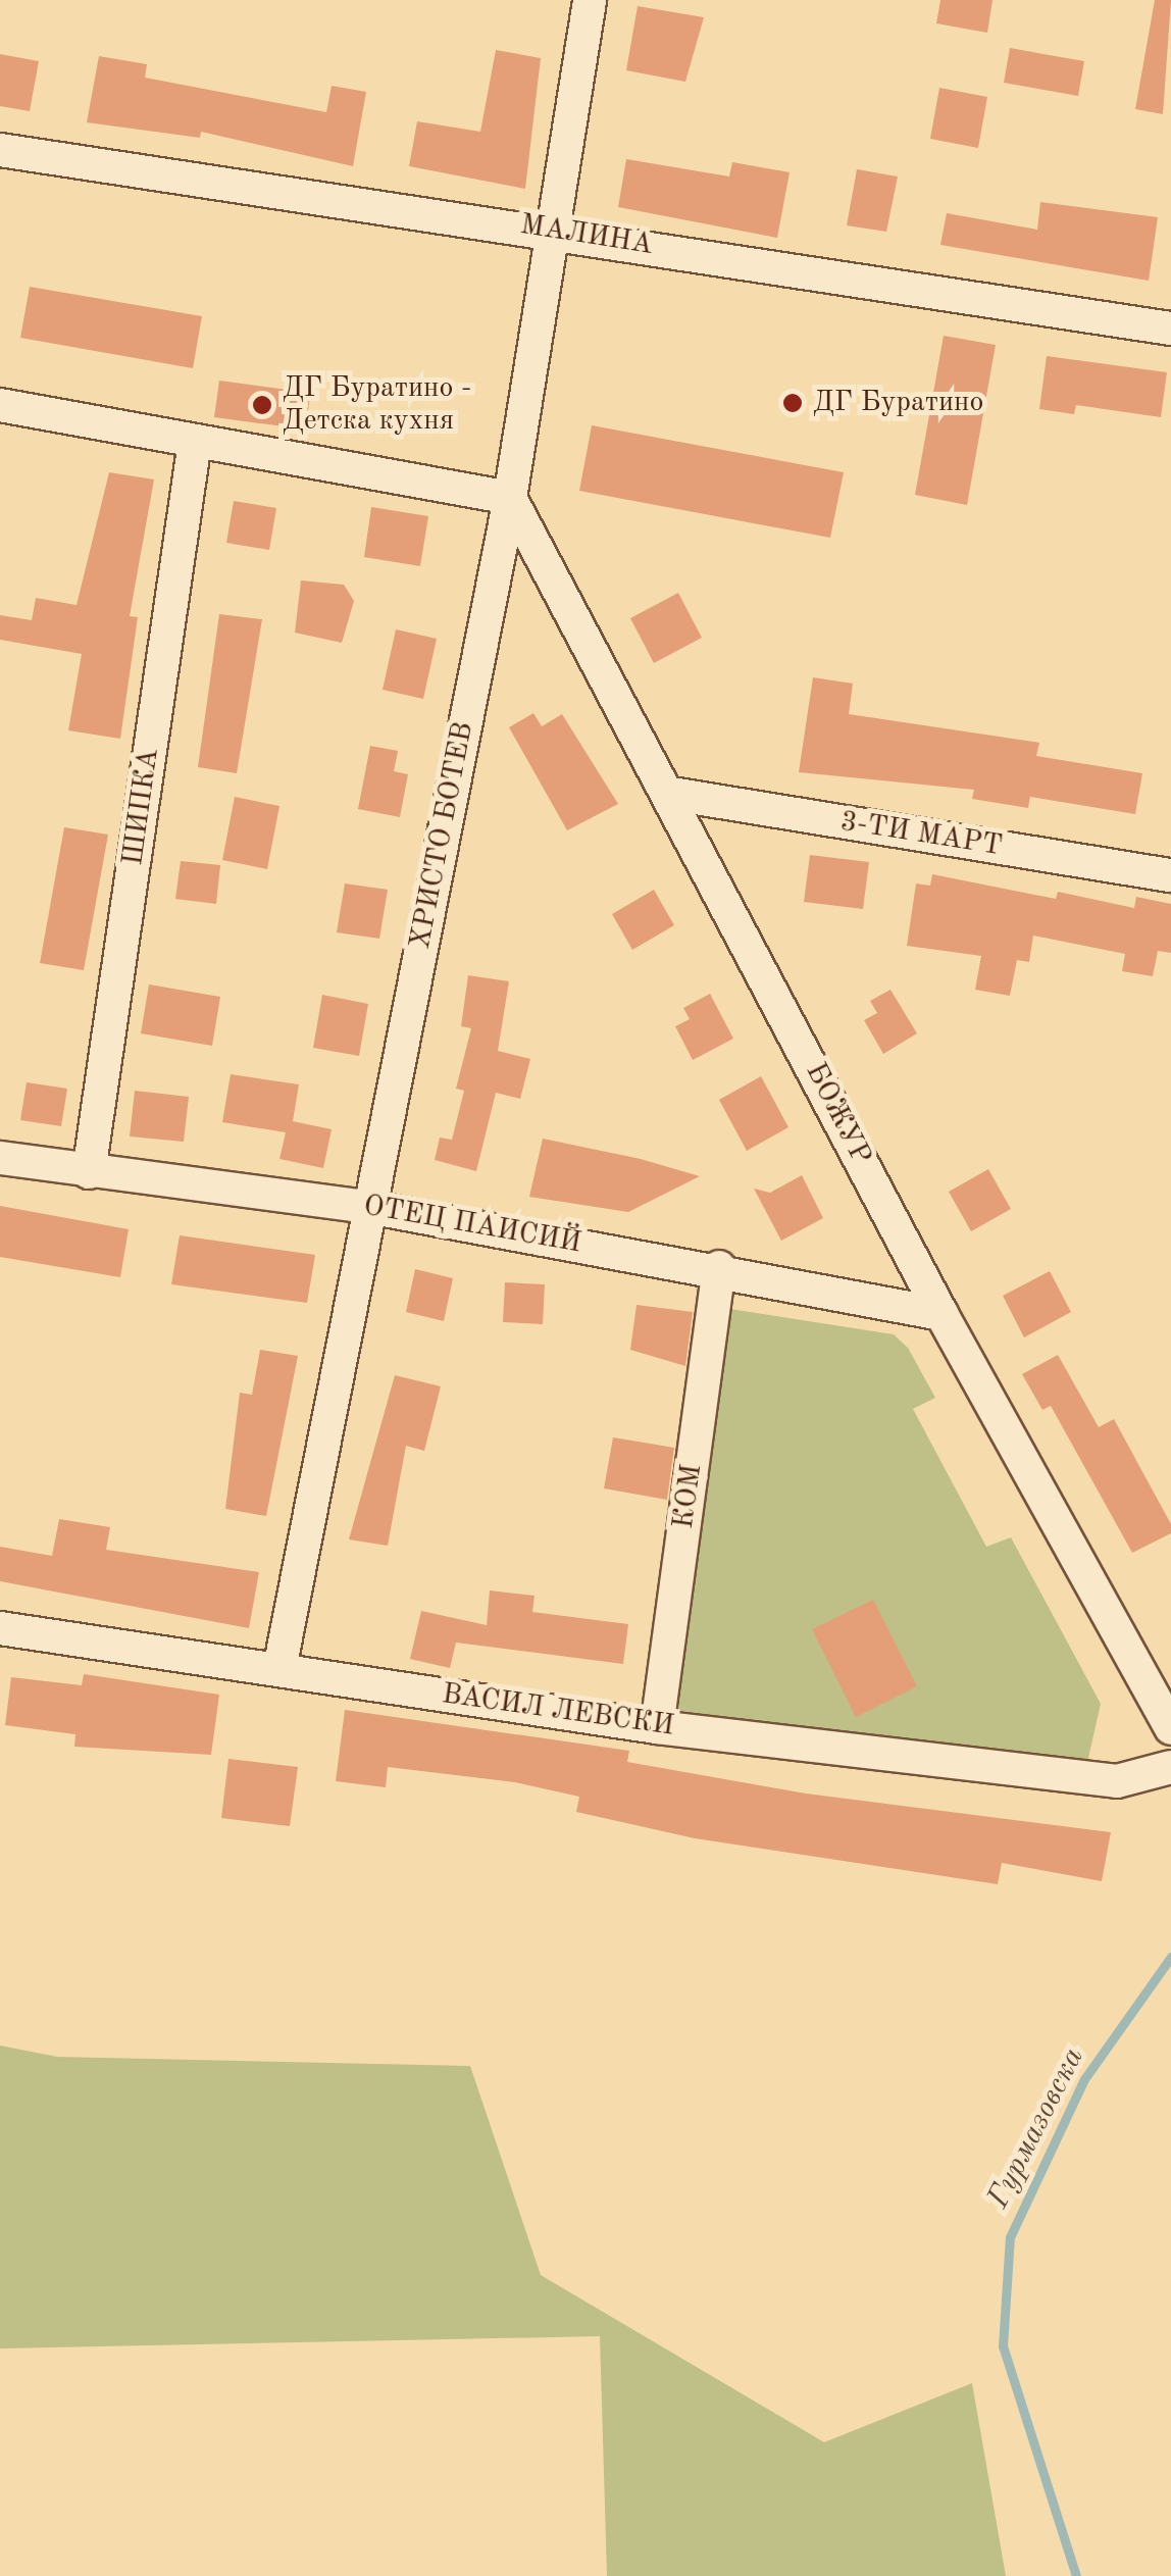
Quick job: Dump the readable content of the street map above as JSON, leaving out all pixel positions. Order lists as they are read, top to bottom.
{
  "streets": {
    "street": [
      "МАЛИНА",
      "ШИПКА",
      "3-ТИ МАРТ",
      "ХРИСТО БОТЕВ",
      "БОЖУР",
      "ОТЕЦ ПАИСИЙ",
      "КОМ",
      "ВАСИЛ ЛЕВСКИ"
    ]
  },
  "crossings": [
    ["МАЛИНА", "ХРИСТО БОТЕВ"],
    ["ШИПКА", "ОТЕЦ ПАИСИЙ"],
    ["3-ТИ МАРТ", "БОЖУР"],
    ["ХРИСТО БОТЕВ", "БОЖУР"],
    ["ХРИСТО БОТЕВ", "ОТЕЦ ПАИСИЙ"],
    ["ХРИСТО БОТЕВ", "ВАСИЛ ЛЕВСКИ"],
    ["БОЖУР", "ОТЕЦ ПАИСИЙ"],
    ["ОТЕЦ ПАИСИЙ", "КОМ"],
    ["КОМ", "ВАСИЛ ЛЕВСКИ"]
  ],
  "water": ["Гурмазовска"],
  "places": ["ДГ Буратино", "ДГ Буратино - Детска кухня"]
}
